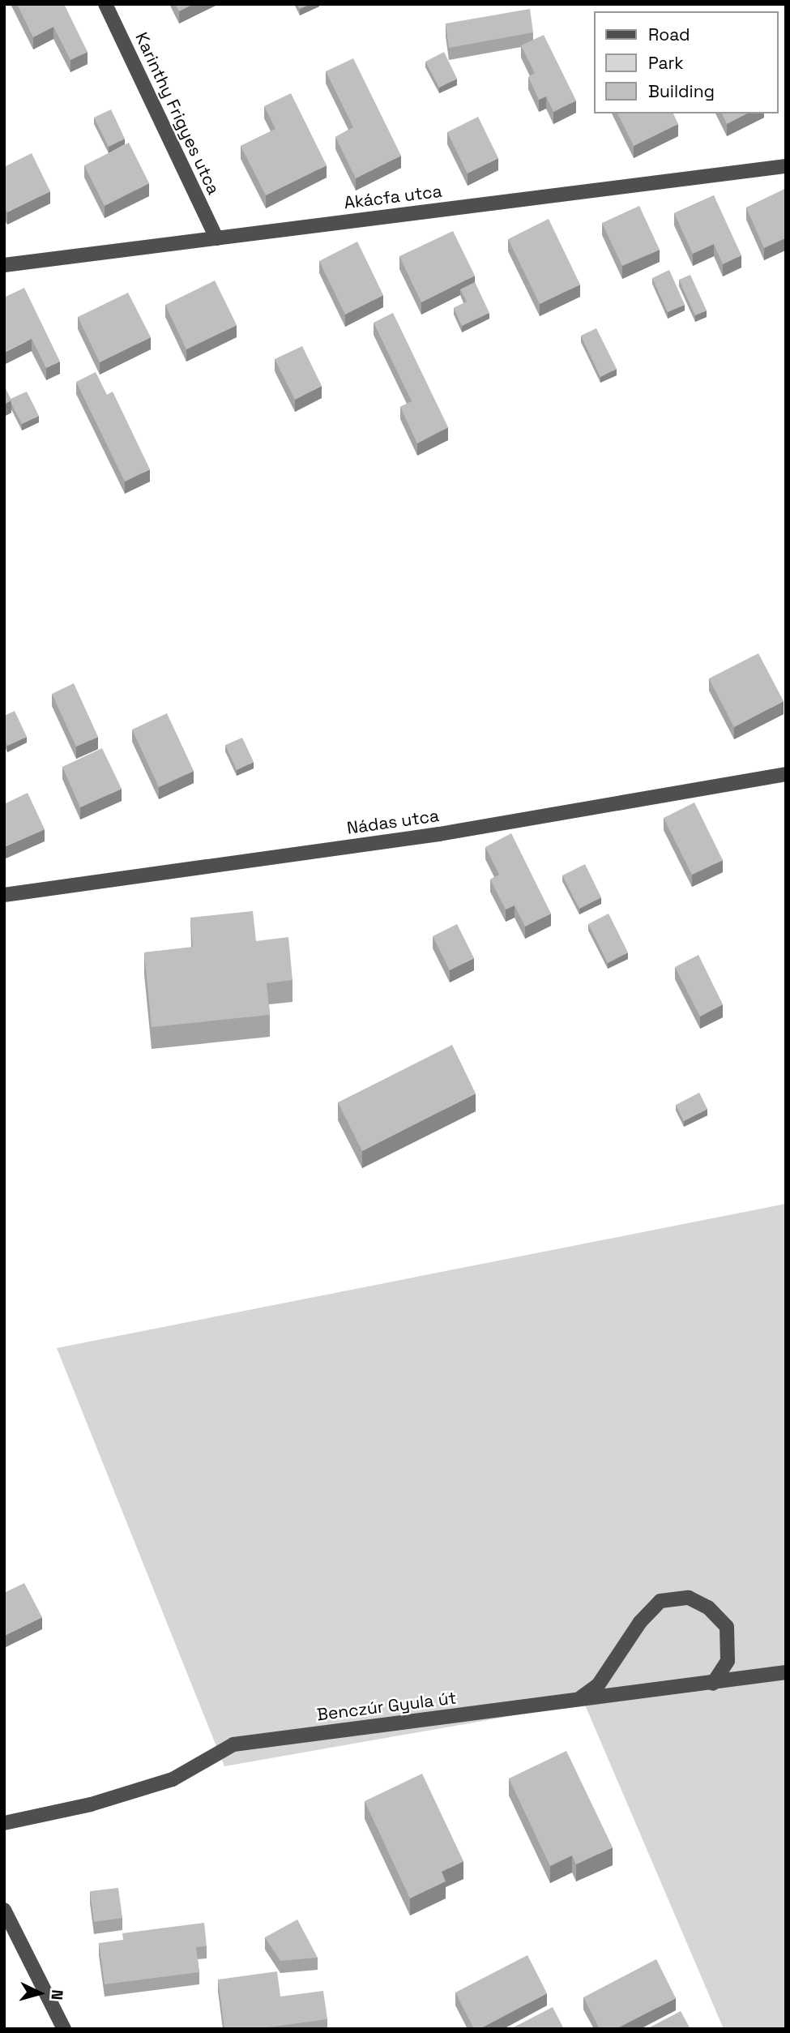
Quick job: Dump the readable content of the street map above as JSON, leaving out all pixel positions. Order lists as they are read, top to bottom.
{
  "streets": {
    "street": [
      "Karinthy Frigyes utca",
      "Akácfa utca",
      "Nádas utca",
      "Benczúr Gyula út"
    ]
  },
  "crossings": [
    ["Karinthy Frigyes utca", "Akácfa utca"]
  ],
  "legend": ["Road", "Park", "Building"],
  "north": "right"
}
